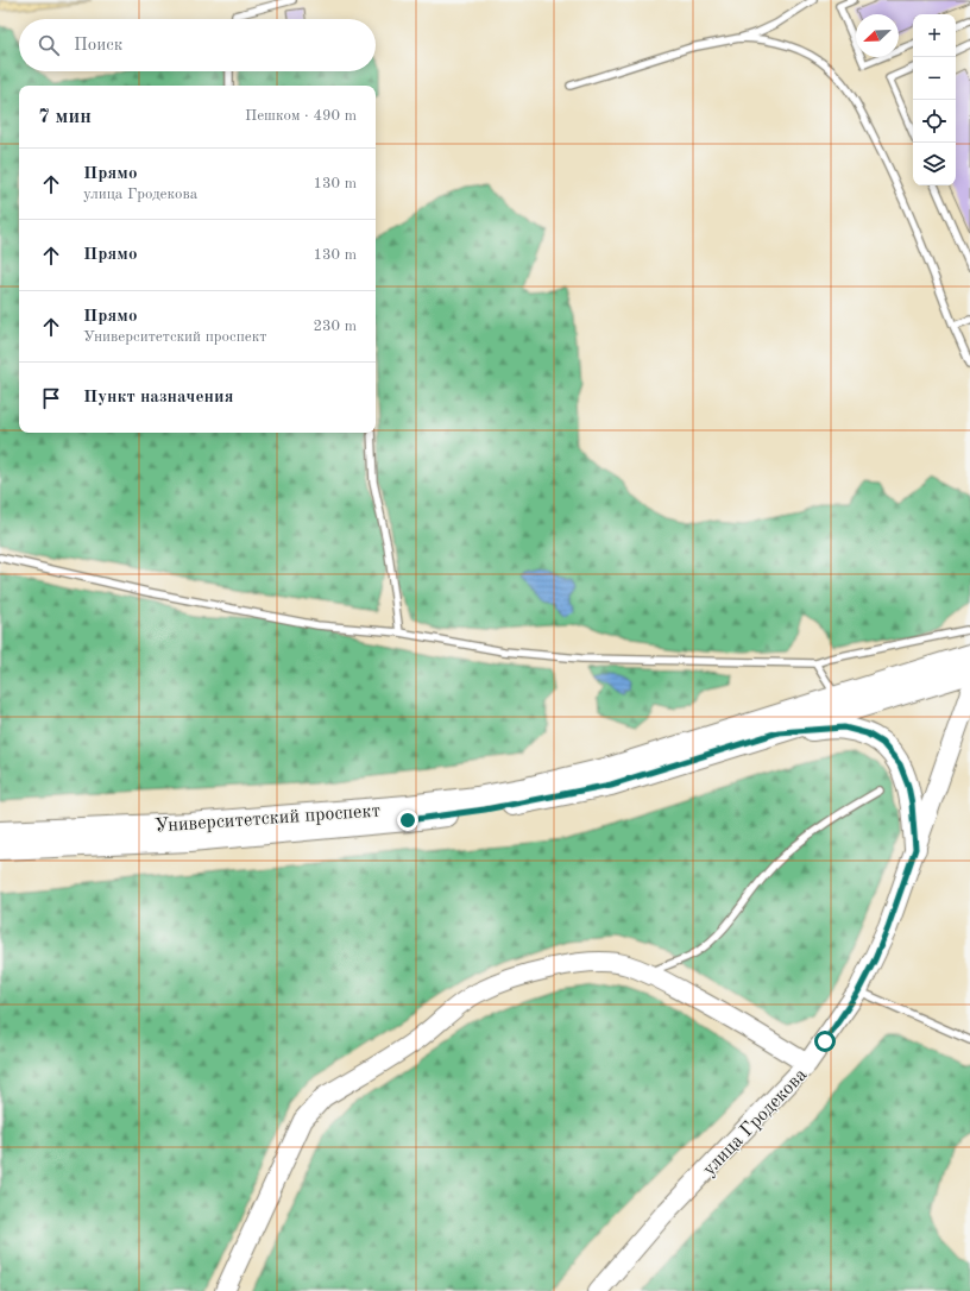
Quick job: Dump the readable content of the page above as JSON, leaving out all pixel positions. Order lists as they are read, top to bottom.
{
  "streets": {
    "main road": ["Университетский проспект", "улица Гродекова"]
  },
  "north": "bottom left",
  "page": {
    "map_buttons": ["+", "−"],
    "search": "Поиск",
    "heading": ["7 мин", "Пешком · 490 m"],
    "list": [
      ["Прямо", "улица Гродекова", "130 m"],
      ["Прямо", "130 m"],
      ["Прямо", "Университетский проспект", "230 m"],
      "Пункт назначения"
    ]
  }
}
